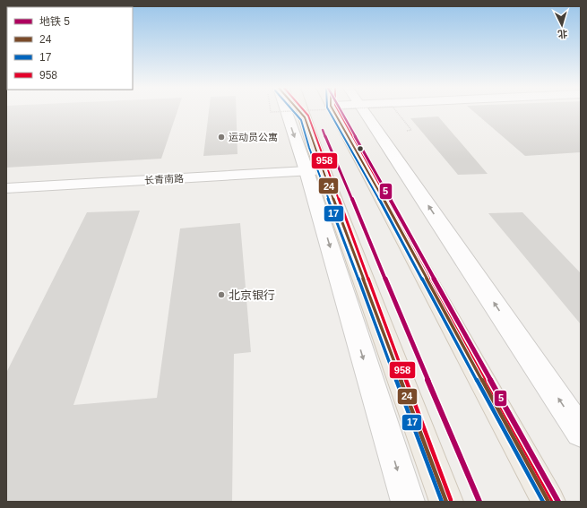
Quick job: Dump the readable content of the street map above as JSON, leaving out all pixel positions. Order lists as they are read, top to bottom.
{
  "streets": {
    "street": ["长青南路"]
  },
  "places": ["运动员公寓", "北京银行"],
  "lines": [
    "metro line 5",
    "transit line 24",
    "transit line 17",
    "transit line 958"
  ],
  "legend": [
    "地铁 5",
    "24",
    "17",
    "958"
  ],
  "north": "bottom"
}
